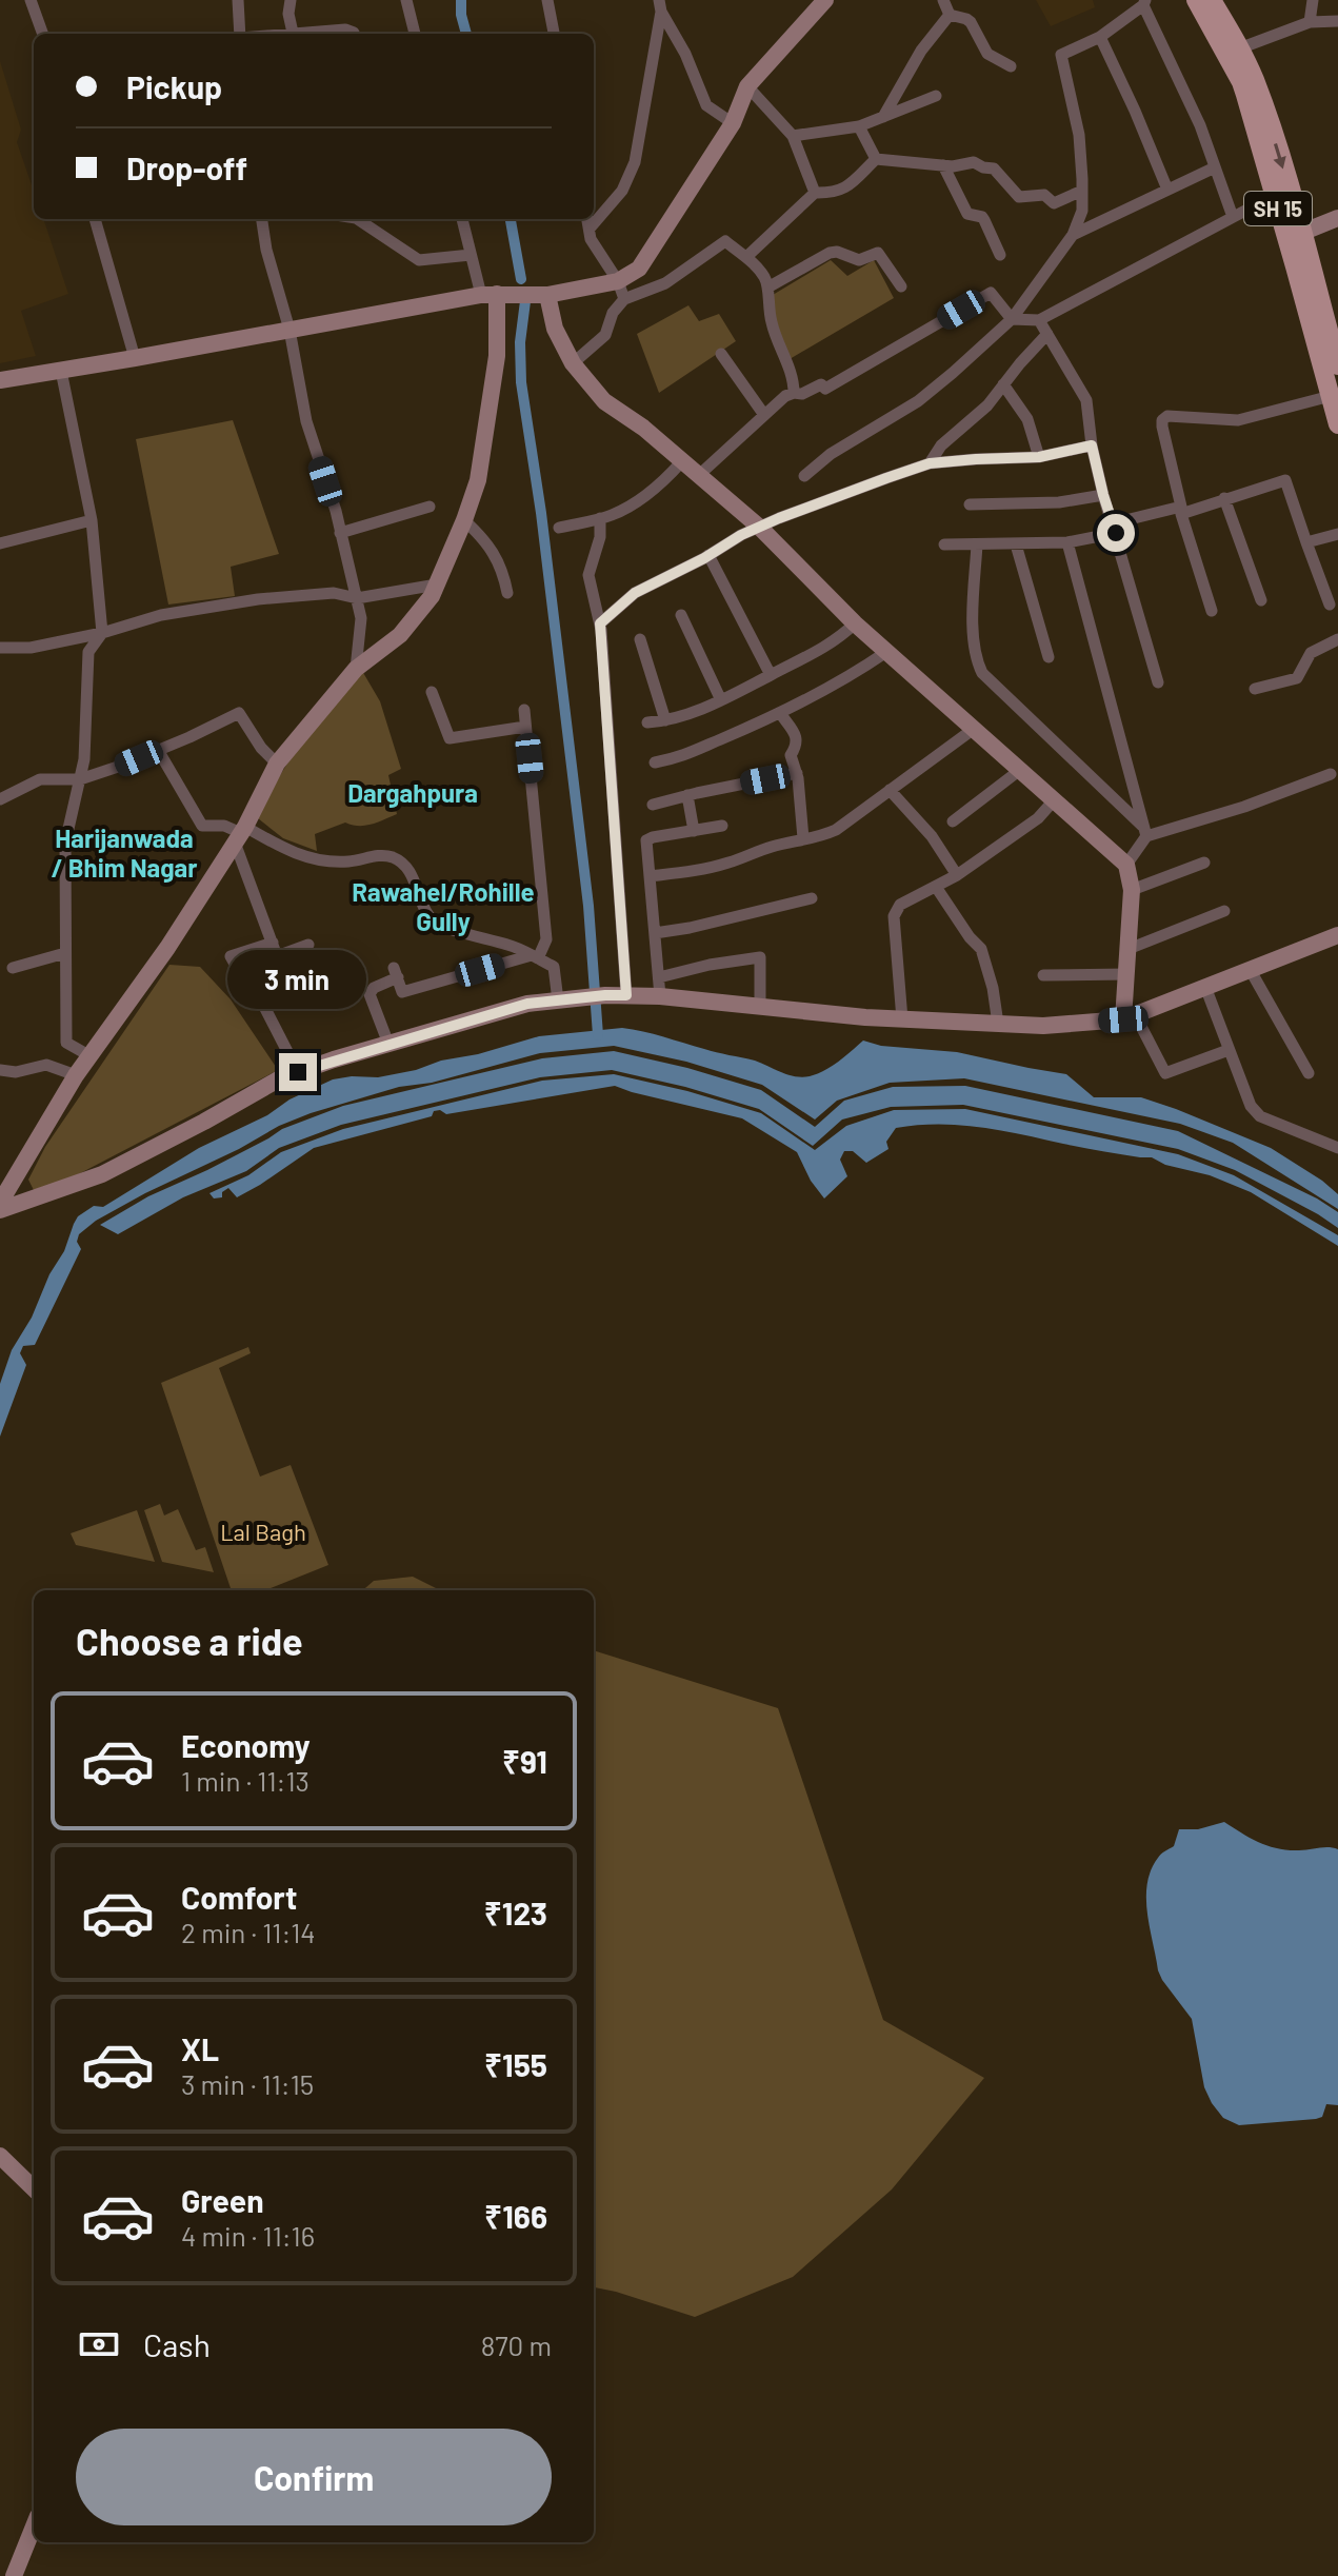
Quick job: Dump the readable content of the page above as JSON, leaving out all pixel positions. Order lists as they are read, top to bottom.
{
  "streets": {
    "main road": ["SH 15"]
  },
  "districts": ["Dargahpura", "Harijanwada / Bhim Nagar", "Rawahel/Rohille Gully"],
  "parks": ["Lal Bagh"],
  "page": {
    "banner": ["Pickup", "Drop-off"],
    "bubble": "3 min",
    "heading": "Choose a ride",
    "list": [
      {
        "name": "Economy",
        "note": "1 min · 11:13",
        "value": "₹91"
      },
      {
        "name": "Comfort",
        "note": "2 min · 11:14",
        "value": "₹123"
      },
      {
        "name": "XL",
        "note": "3 min · 11:15",
        "value": "₹155"
      },
      {
        "name": "Green",
        "note": "4 min · 11:16",
        "value": "₹166"
      }
    ],
    "pay": ["Cash", "870 m"],
    "buttons": "Confirm"
  }
}
